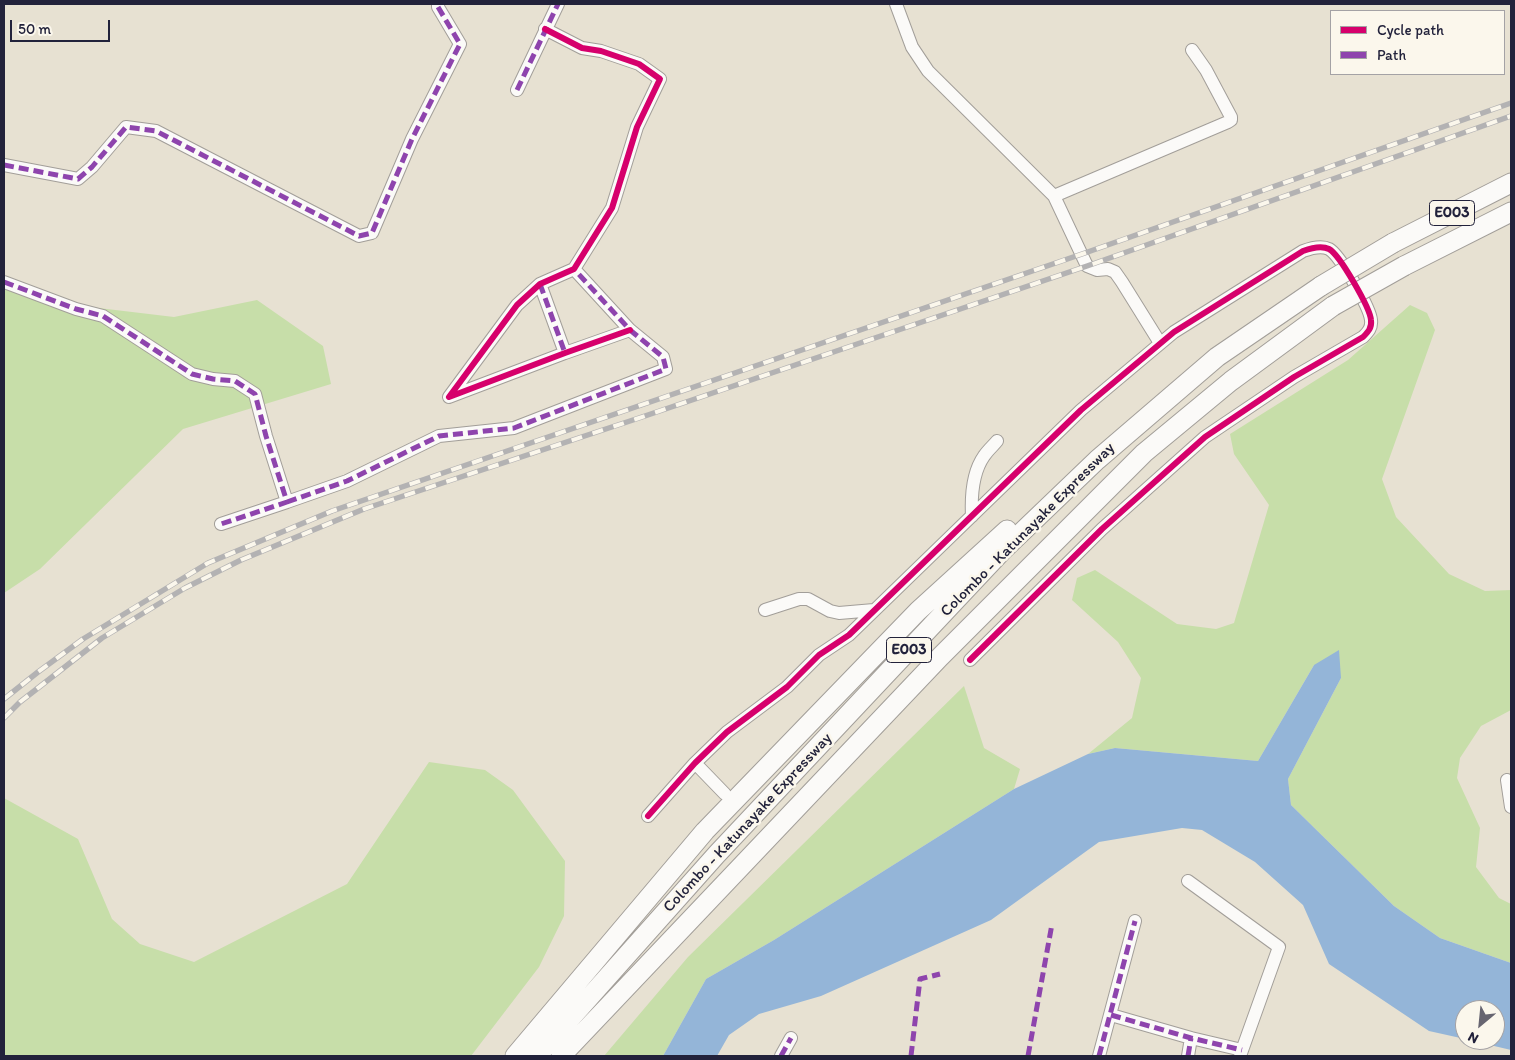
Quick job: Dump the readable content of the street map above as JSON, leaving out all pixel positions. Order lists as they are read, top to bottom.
{
  "streets": {
    "highway": ["E003", "Colombo - Katunayake Expressway"]
  },
  "legend": ["Cycle path", "Path"],
  "scale_bar": "50 m",
  "north": "bottom left"
}
